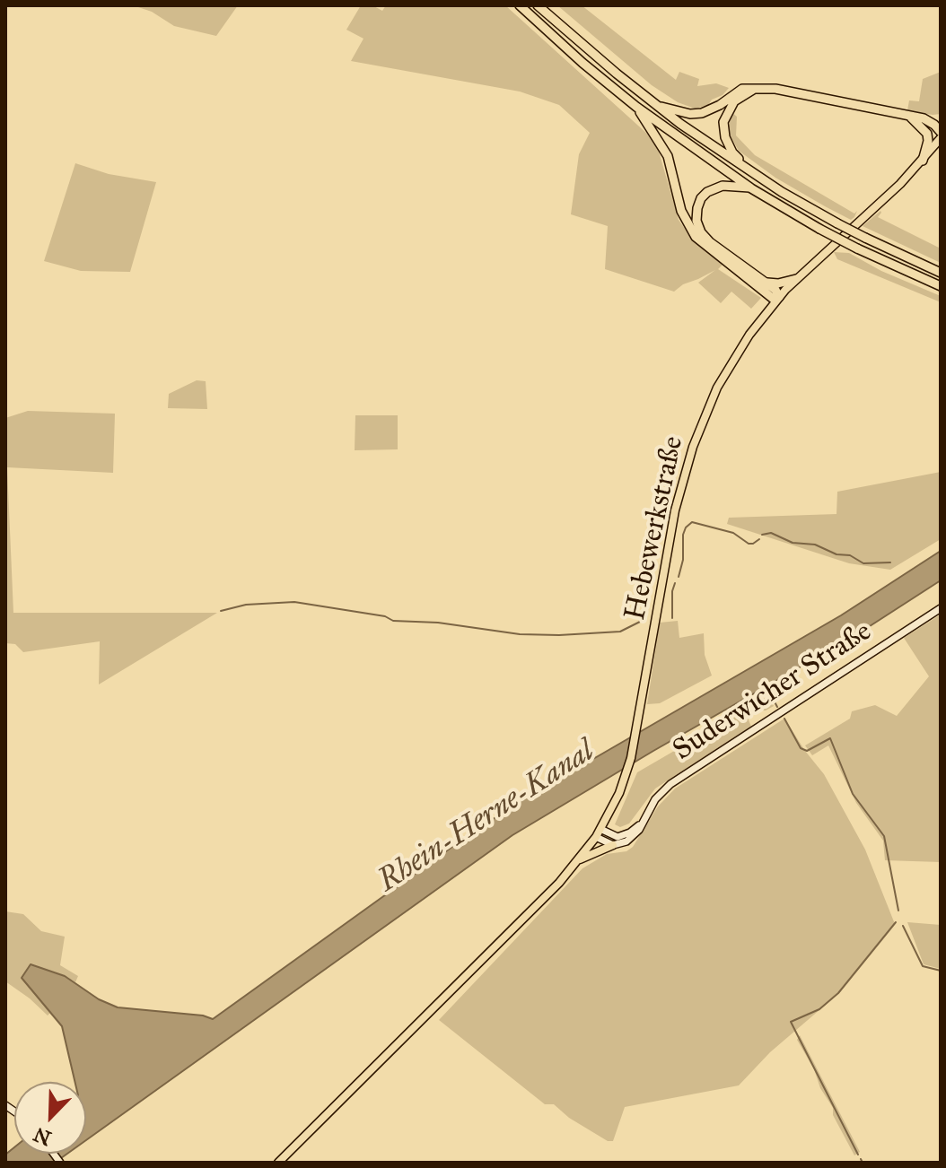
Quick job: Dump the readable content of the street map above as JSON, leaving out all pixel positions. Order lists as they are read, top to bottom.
{
  "streets": {
    "main road": ["Hebewerkstraße", "Suderwicher Straße"]
  },
  "water": ["Rhein-Herne-Kanal"],
  "north": "bottom left"
}
